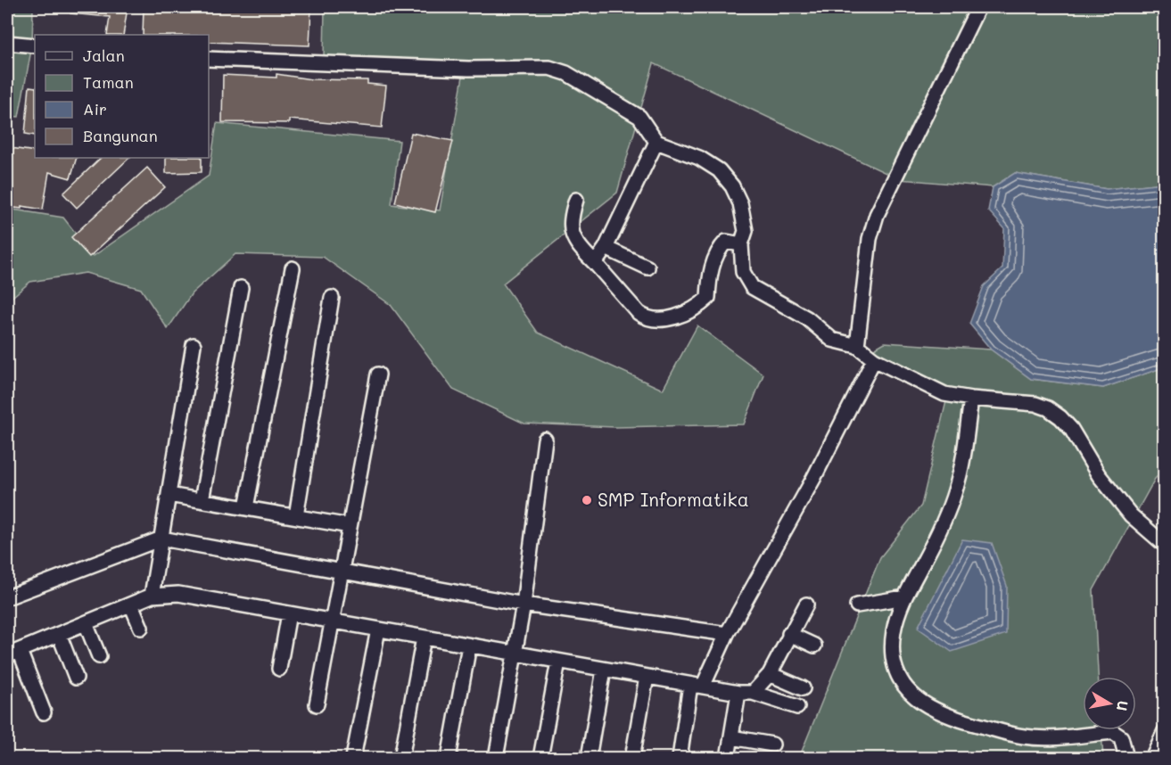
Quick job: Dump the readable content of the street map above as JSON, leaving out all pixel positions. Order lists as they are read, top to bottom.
{
  "places": ["SMP Informatika"],
  "legend": [
    "Jalan",
    "Taman",
    "Air",
    "Bangunan"
  ],
  "north": "right"
}
